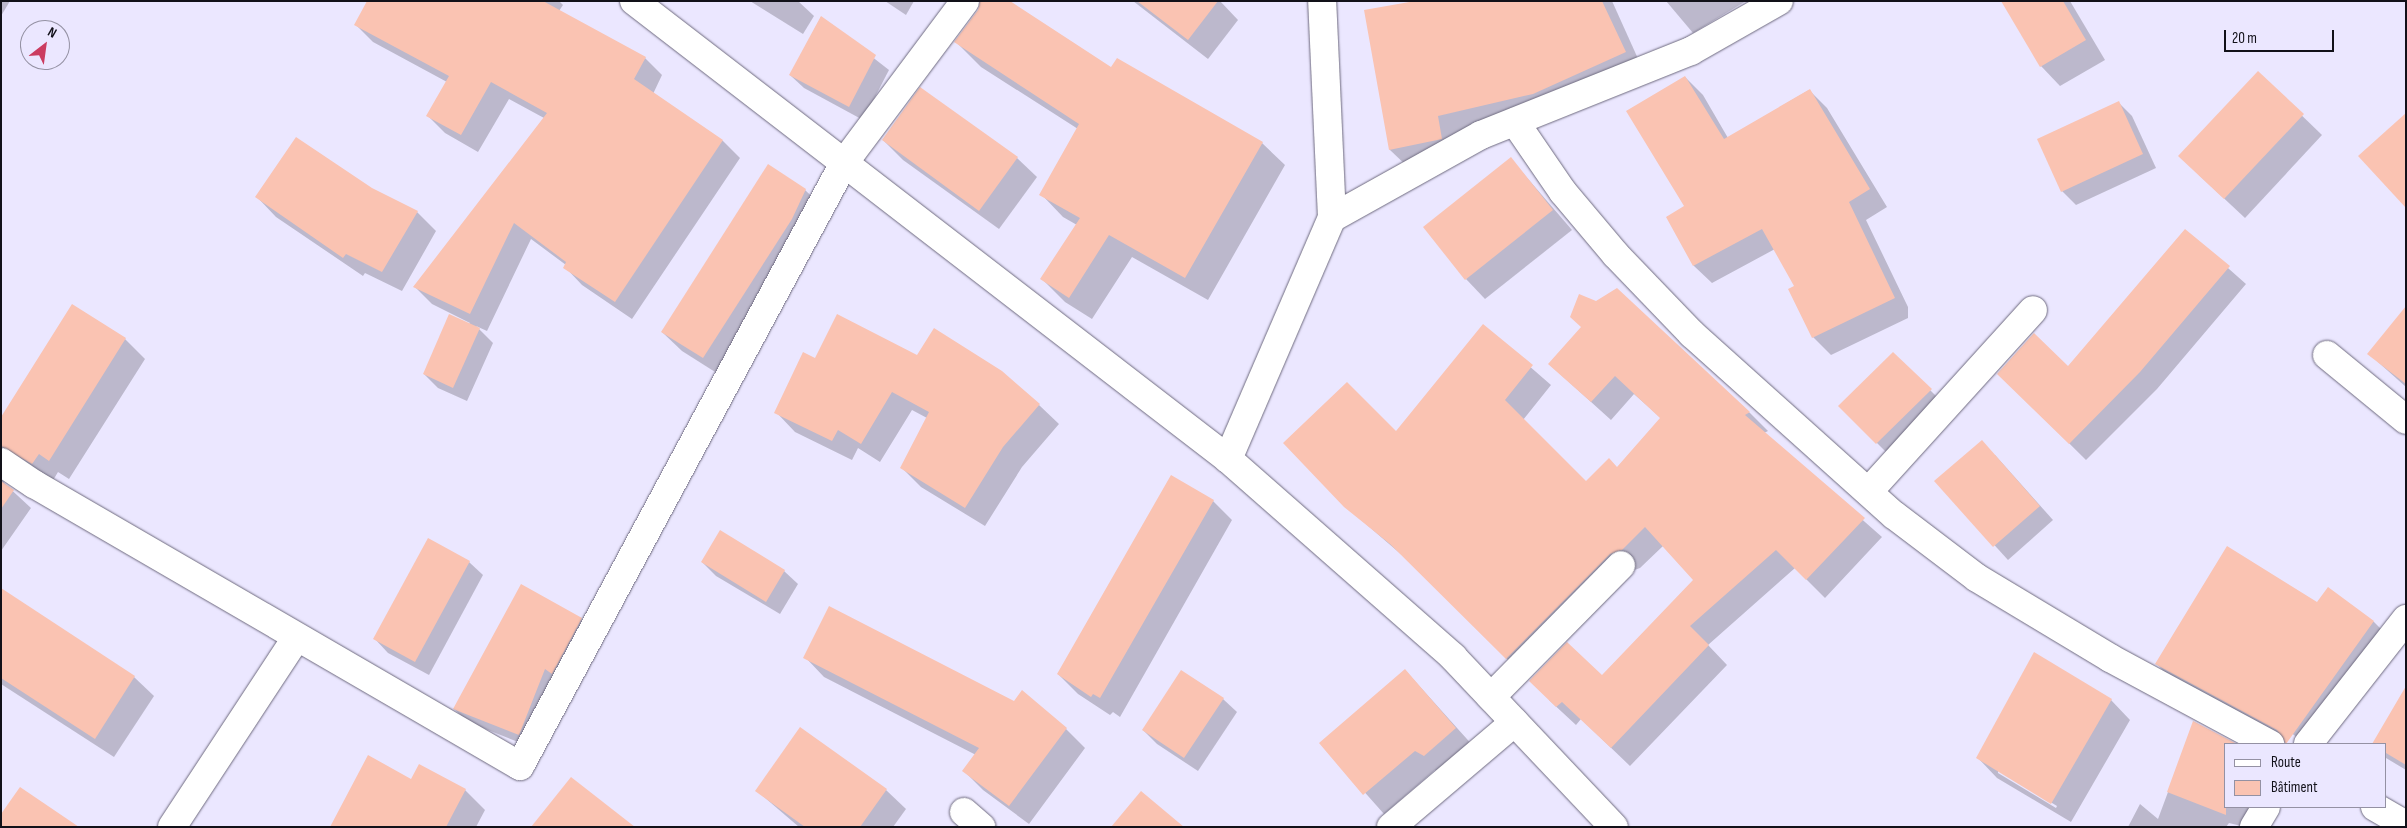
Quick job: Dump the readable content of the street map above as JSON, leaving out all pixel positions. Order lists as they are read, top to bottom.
{
  "legend": ["Route", "Bâtiment"],
  "scale_bar": "20 m",
  "north": "top right"
}
